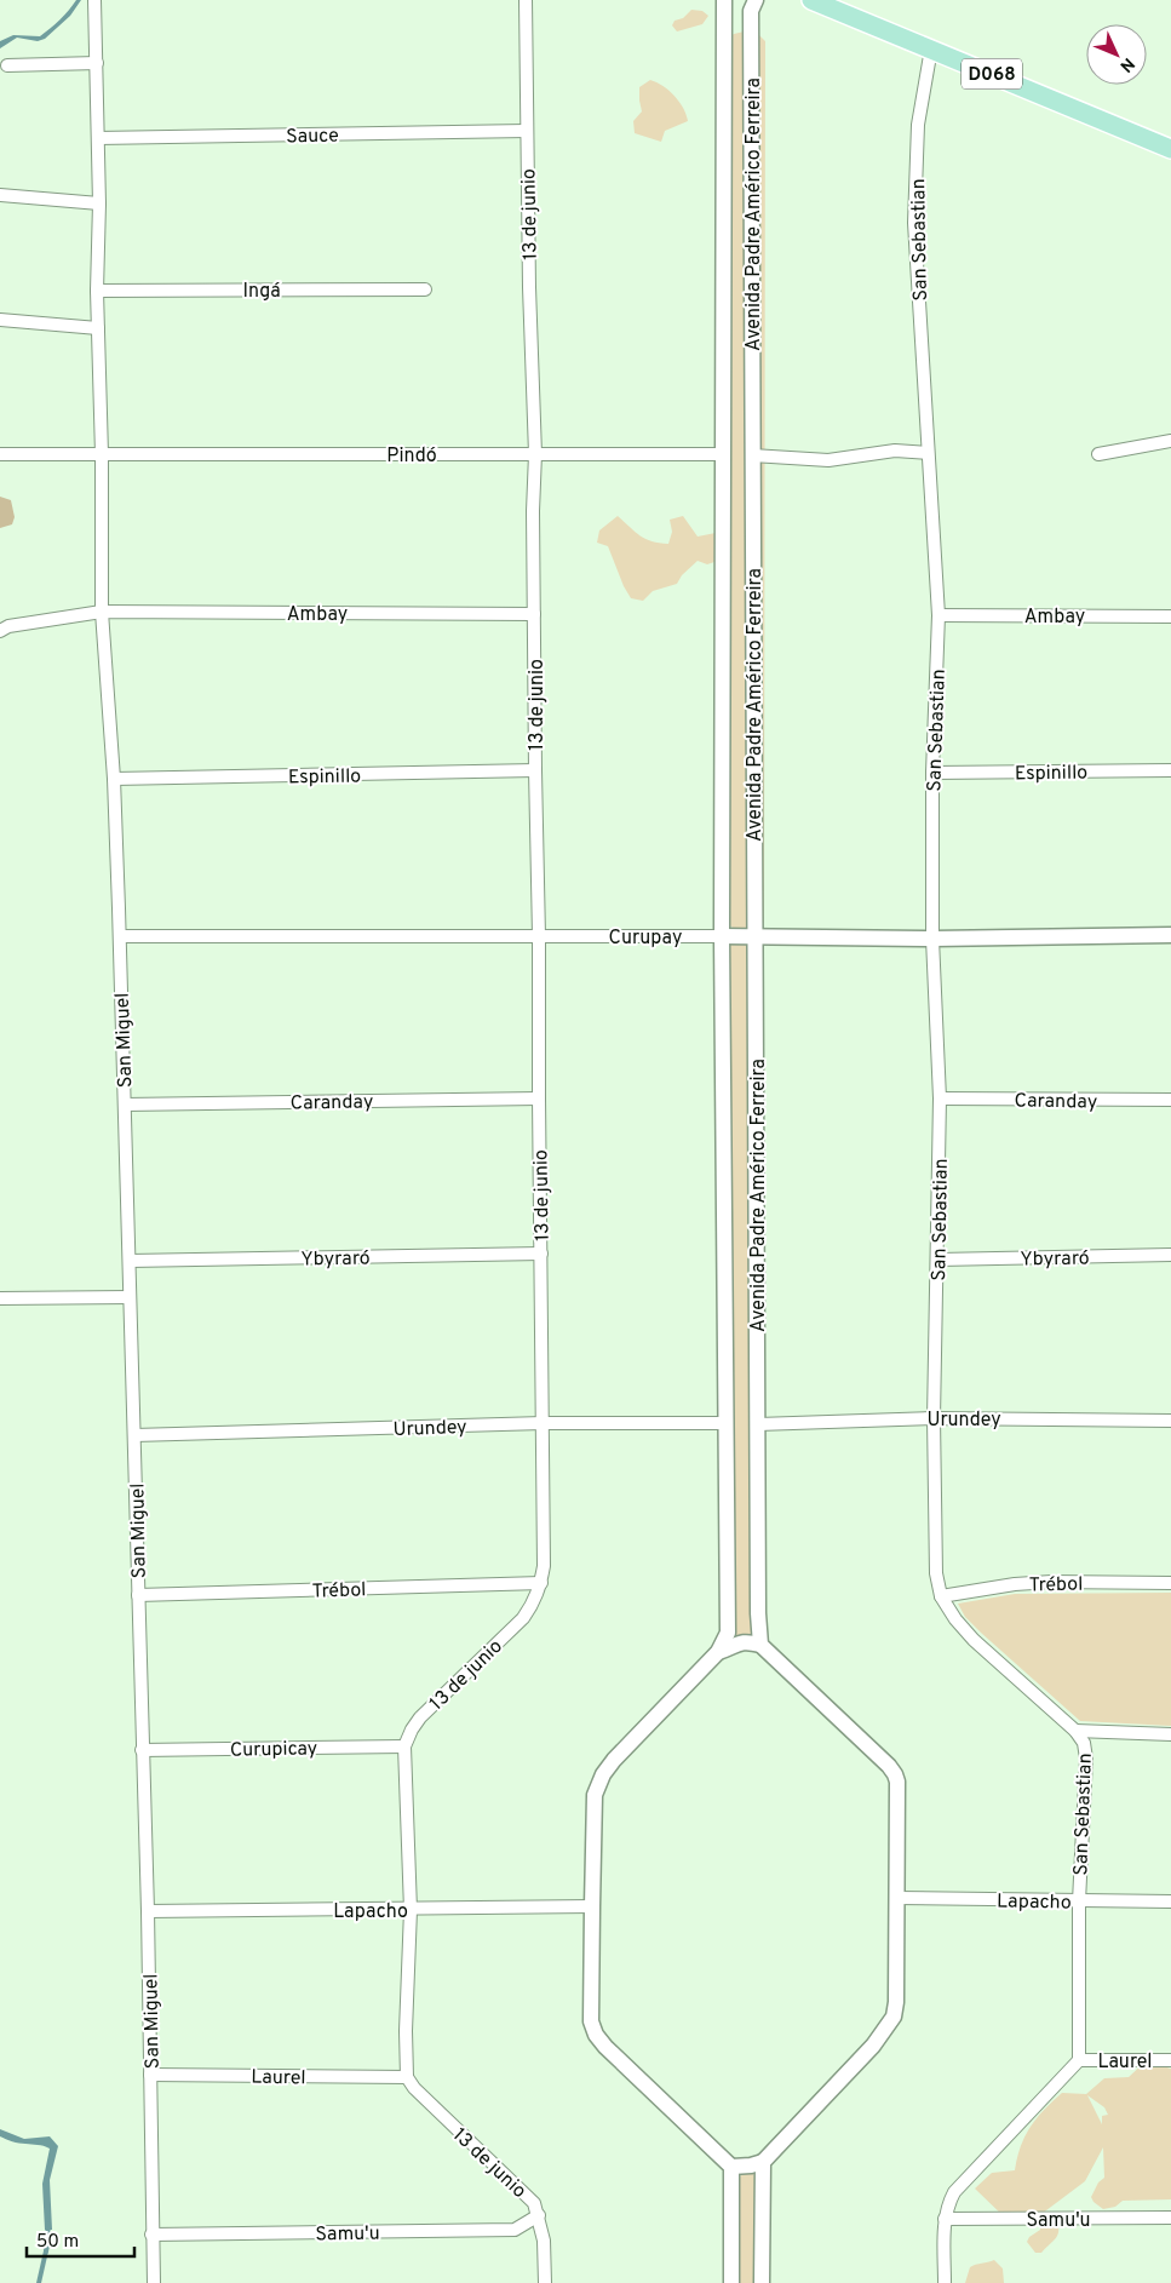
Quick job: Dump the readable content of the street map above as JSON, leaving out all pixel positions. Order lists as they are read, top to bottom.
{
  "streets": {
    "main road": ["D068"],
    "street": [
      "Sauce",
      "13 de junio",
      "Avenida Padre Américo Ferreira",
      "San Sebastian",
      "Ingá",
      "Pindó",
      "Ambay",
      "Espinillo",
      "Curupay",
      "San Miguel",
      "Caranday",
      "Ybyraró",
      "Urundey",
      "Trébol",
      "Curupicay",
      "Lapacho",
      "Laurel",
      "Samu'u"
    ]
  },
  "crossings": [
    ["D068", "San Sebastian"],
    ["Sauce", "13 de junio"],
    ["Sauce", "San Miguel"],
    ["13 de junio", "Pindó"],
    ["13 de junio", "Ambay"],
    ["13 de junio", "Espinillo"],
    ["13 de junio", "Curupay"],
    ["13 de junio", "Caranday"],
    ["13 de junio", "Ybyraró"],
    ["13 de junio", "Urundey"],
    ["13 de junio", "Trébol"],
    ["13 de junio", "Curupicay"],
    ["13 de junio", "Lapacho"],
    ["13 de junio", "Laurel"],
    ["13 de junio", "Samu'u"],
    ["Avenida Padre Américo Ferreira", "Pindó"],
    ["Avenida Padre Américo Ferreira", "Curupay"],
    ["Avenida Padre Américo Ferreira", "Urundey"],
    ["Avenida Padre Américo Ferreira", "Lapacho"],
    ["San Sebastian", "Ambay"],
    ["San Sebastian", "Espinillo"],
    ["San Sebastian", "Curupay"],
    ["San Sebastian", "Caranday"],
    ["San Sebastian", "Ybyraró"],
    ["San Sebastian", "Urundey"],
    ["San Sebastian", "Trébol"],
    ["San Sebastian", "Lapacho"],
    ["San Sebastian", "Laurel"],
    ["Ingá", "San Miguel"],
    ["Pindó", "San Miguel"],
    ["Ambay", "San Miguel"],
    ["Espinillo", "San Miguel"],
    ["Curupay", "San Miguel"],
    ["San Miguel", "Caranday"],
    ["San Miguel", "Ybyraró"],
    ["San Miguel", "Urundey"],
    ["San Miguel", "Trébol"],
    ["San Miguel", "Curupicay"],
    ["San Miguel", "Lapacho"],
    ["San Miguel", "Laurel"],
    ["San Miguel", "Samu'u"]
  ],
  "scale_bar": "50 m",
  "north": "bottom right"
}
